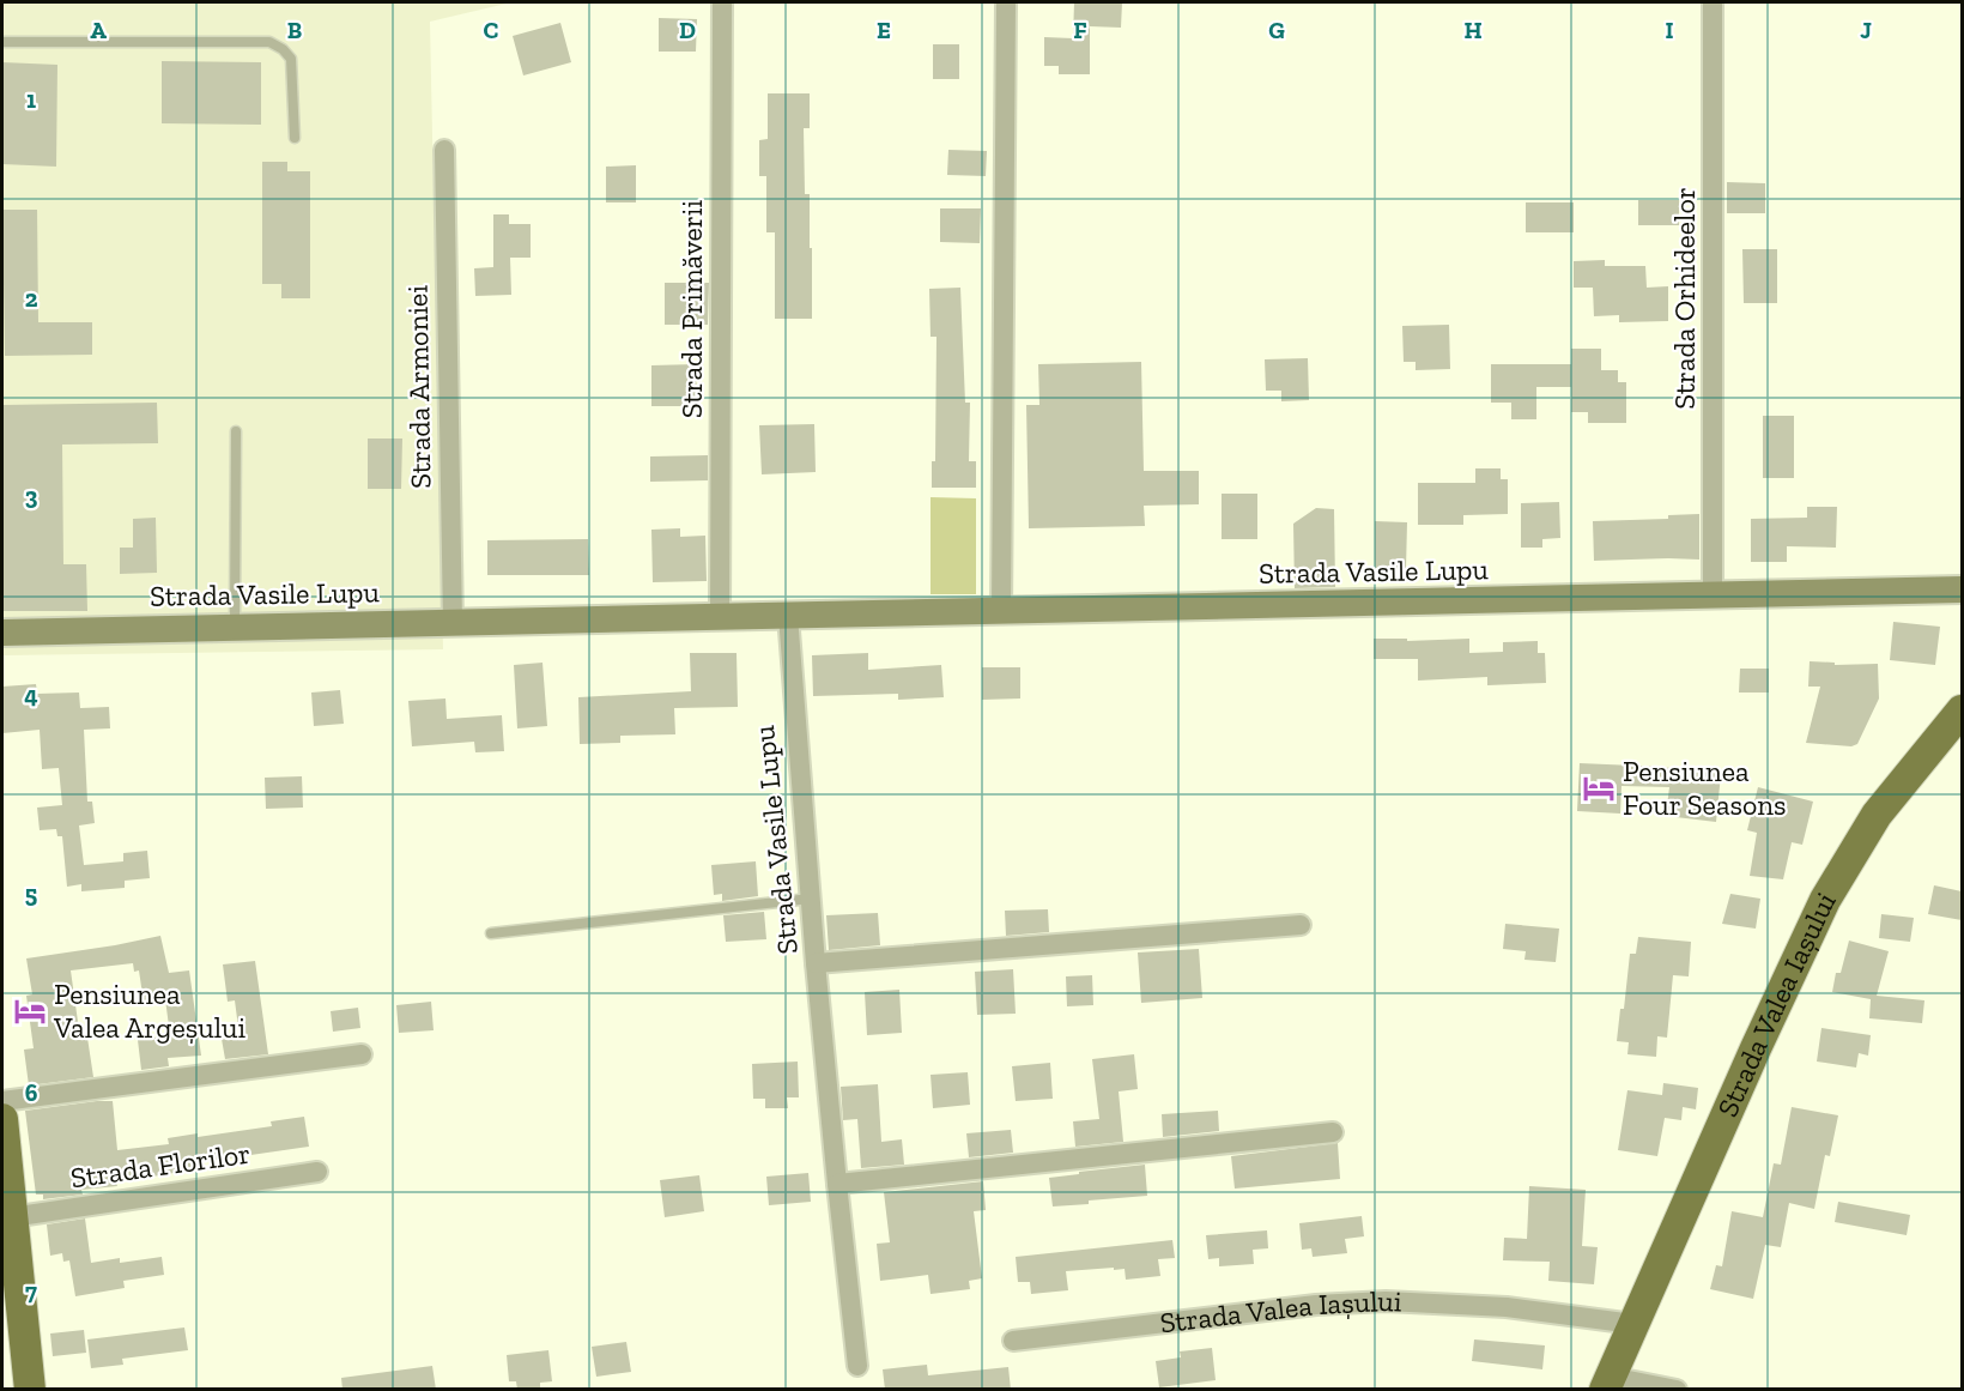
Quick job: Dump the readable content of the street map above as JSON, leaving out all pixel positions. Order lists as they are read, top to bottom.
{
  "streets": {
    "main road": ["Strada Vasile Lupu", "Strada Valea Iașului"],
    "street": [
      "Strada Orhideelor",
      "Strada Primăverii",
      "Strada Armoniei",
      "Strada Florilor"
    ]
  },
  "crossings": [
    ["Strada Orhideelor", "Strada Vasile Lupu"],
    ["Strada Primăverii", "Strada Vasile Lupu"],
    ["Strada Armoniei", "Strada Vasile Lupu"]
  ],
  "places": {
    "hotel": ["Pensiunea Four Seasons", "Pensiunea Valea Argeșului"]
  },
  "grid": {
    "columns": [
      "A",
      "B",
      "C",
      "D",
      "E",
      "F",
      "G",
      "H",
      "I",
      "J"
    ],
    "rows": [
      "1",
      "2",
      "3",
      "4",
      "5",
      "6",
      "7"
    ]
  }
}
